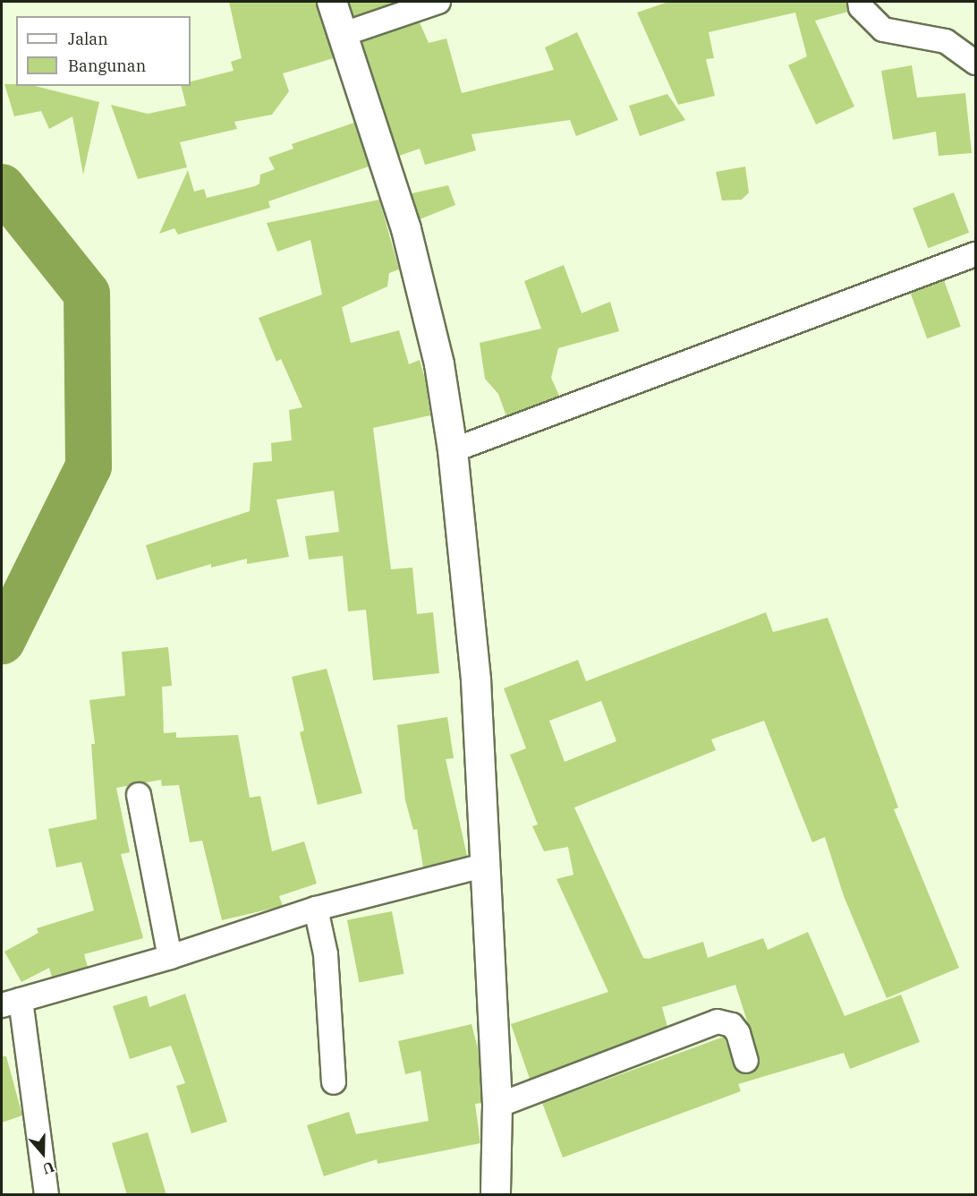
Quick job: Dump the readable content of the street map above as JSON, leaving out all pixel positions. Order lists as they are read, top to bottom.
{
  "legend": ["Jalan", "Bangunan"],
  "north": "bottom"
}
